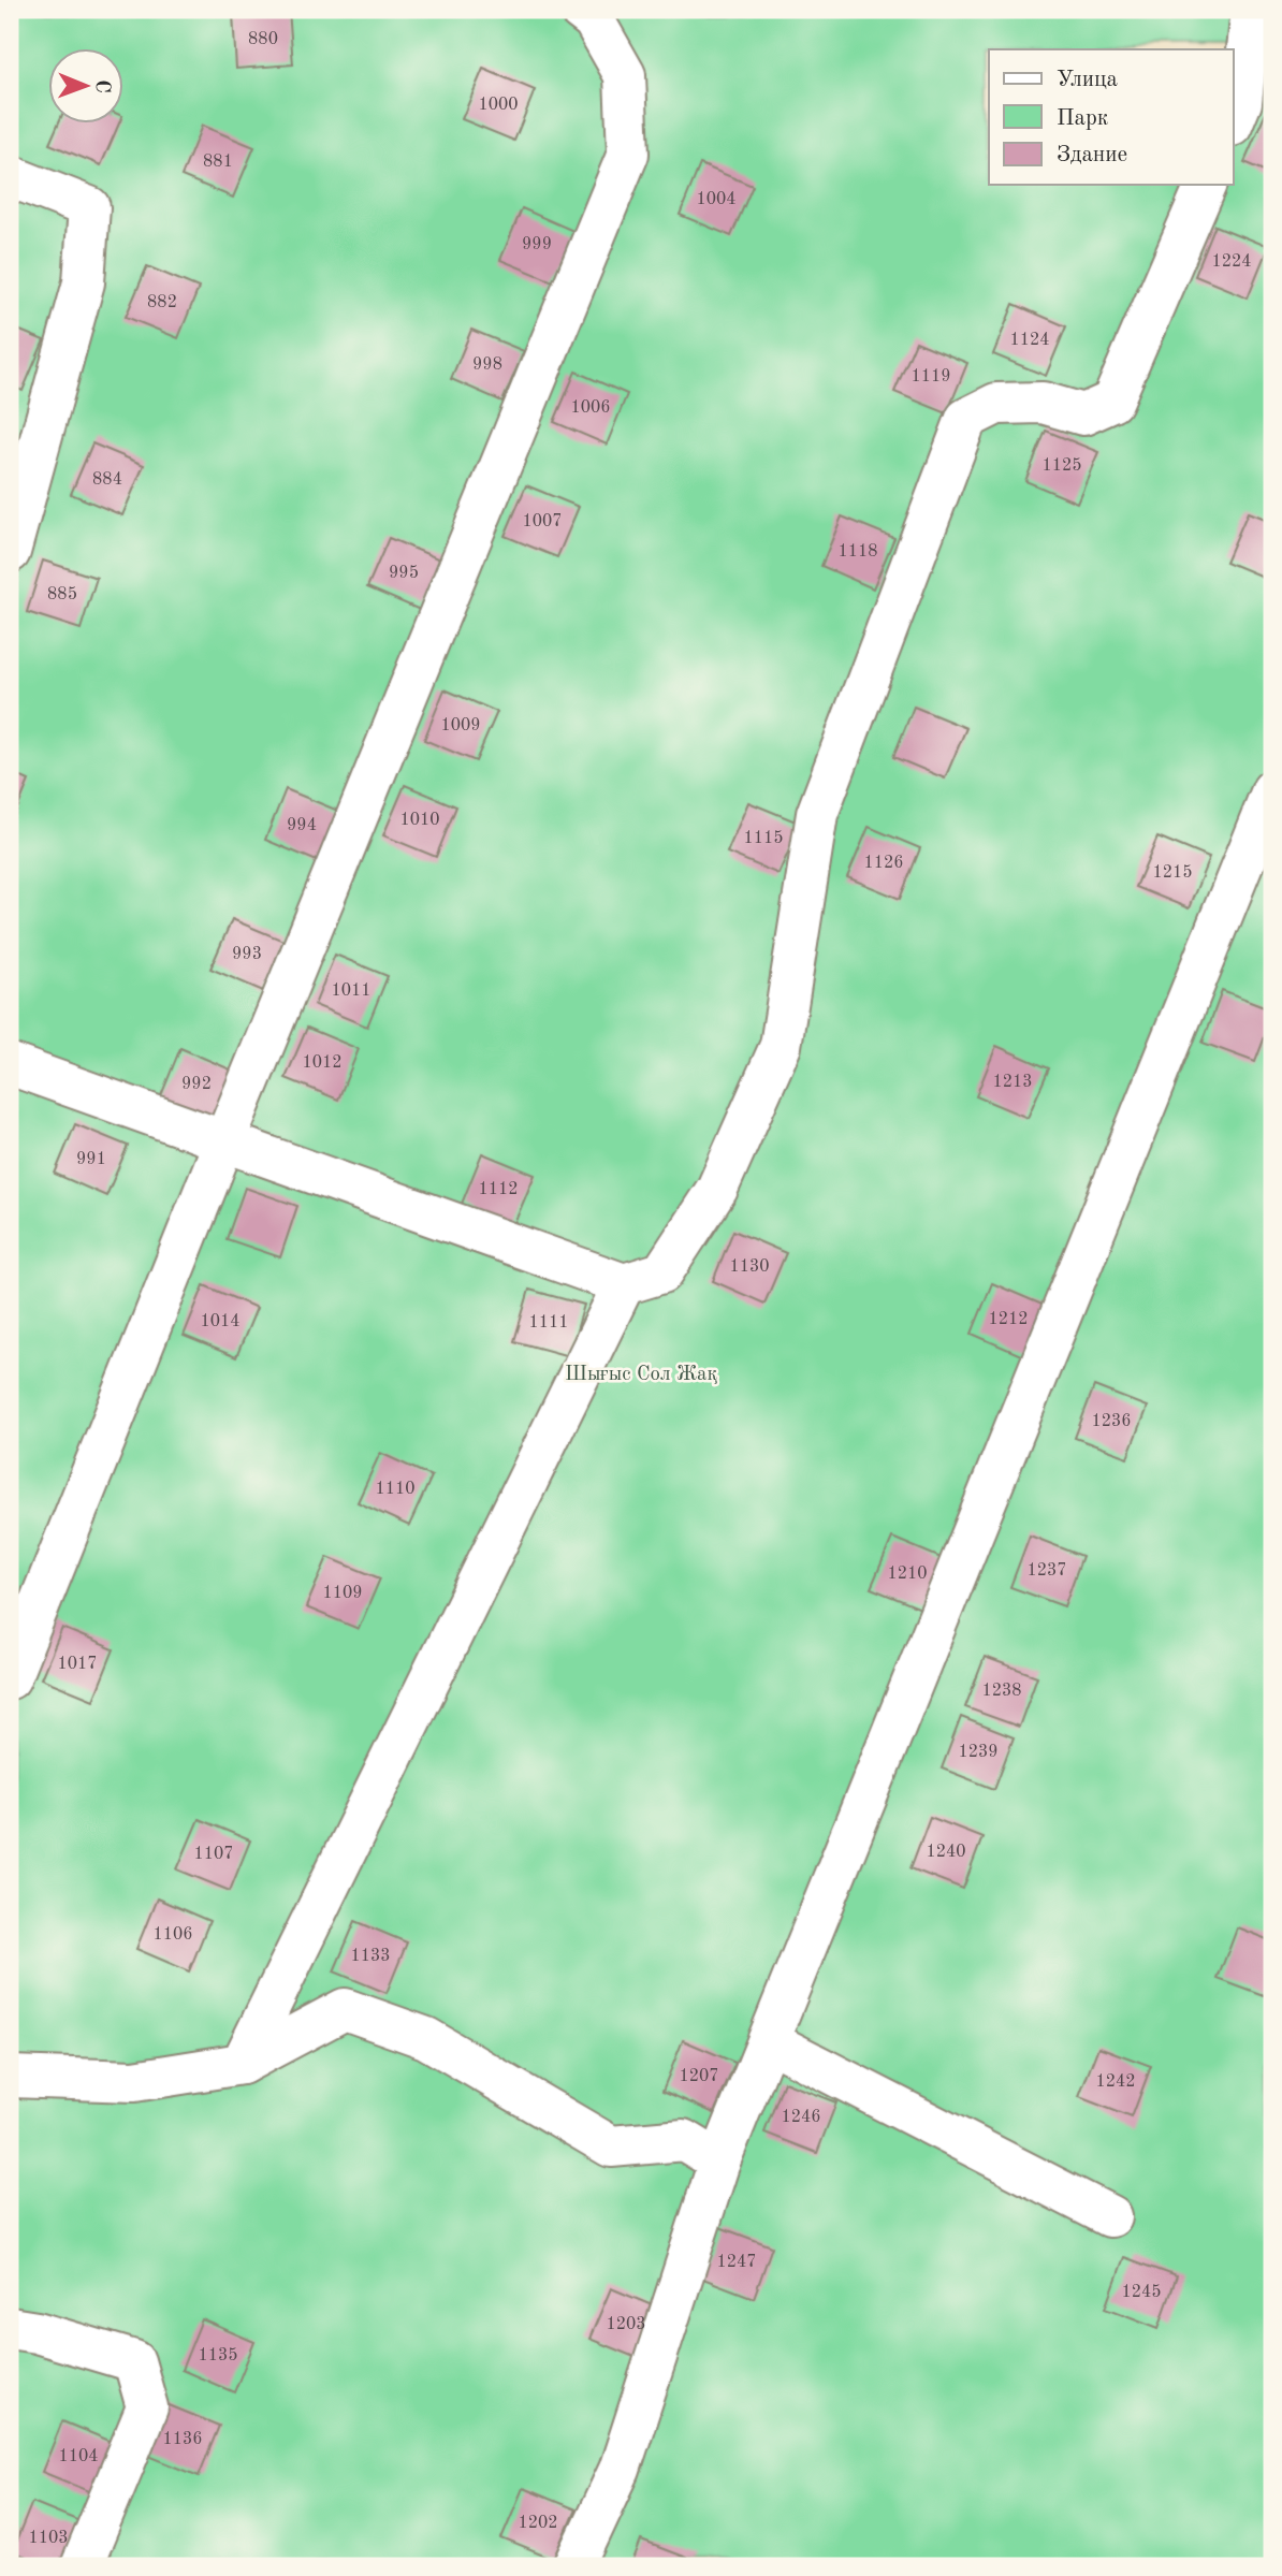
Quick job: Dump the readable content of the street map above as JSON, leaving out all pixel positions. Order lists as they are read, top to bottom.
{
  "parks": ["Шығыс Сол Жақ"],
  "house_numbers": [
    "880",
    "1000",
    "881",
    "1004",
    "999",
    "1224",
    "882",
    "1124",
    "998",
    "1119",
    "1006",
    "1125",
    "884",
    "1007",
    "1118",
    "995",
    "885",
    "1009",
    "1010",
    "994",
    "1115",
    "1126",
    "1215",
    "993",
    "1011",
    "1012",
    "1213",
    "992",
    "991",
    "1112",
    "1130",
    "1212",
    "1014",
    "1111",
    "1236",
    "1110",
    "1237",
    "1210",
    "1109",
    "1017",
    "1238",
    "1239",
    "1240",
    "1107",
    "1106",
    "1133",
    "1207",
    "1242",
    "1246",
    "1247",
    "1245",
    "1203",
    "1135",
    "1136",
    "1104",
    "1202",
    "1103"
  ],
  "legend": ["Улица", "Парк", "Здание"],
  "north": "right"
}
